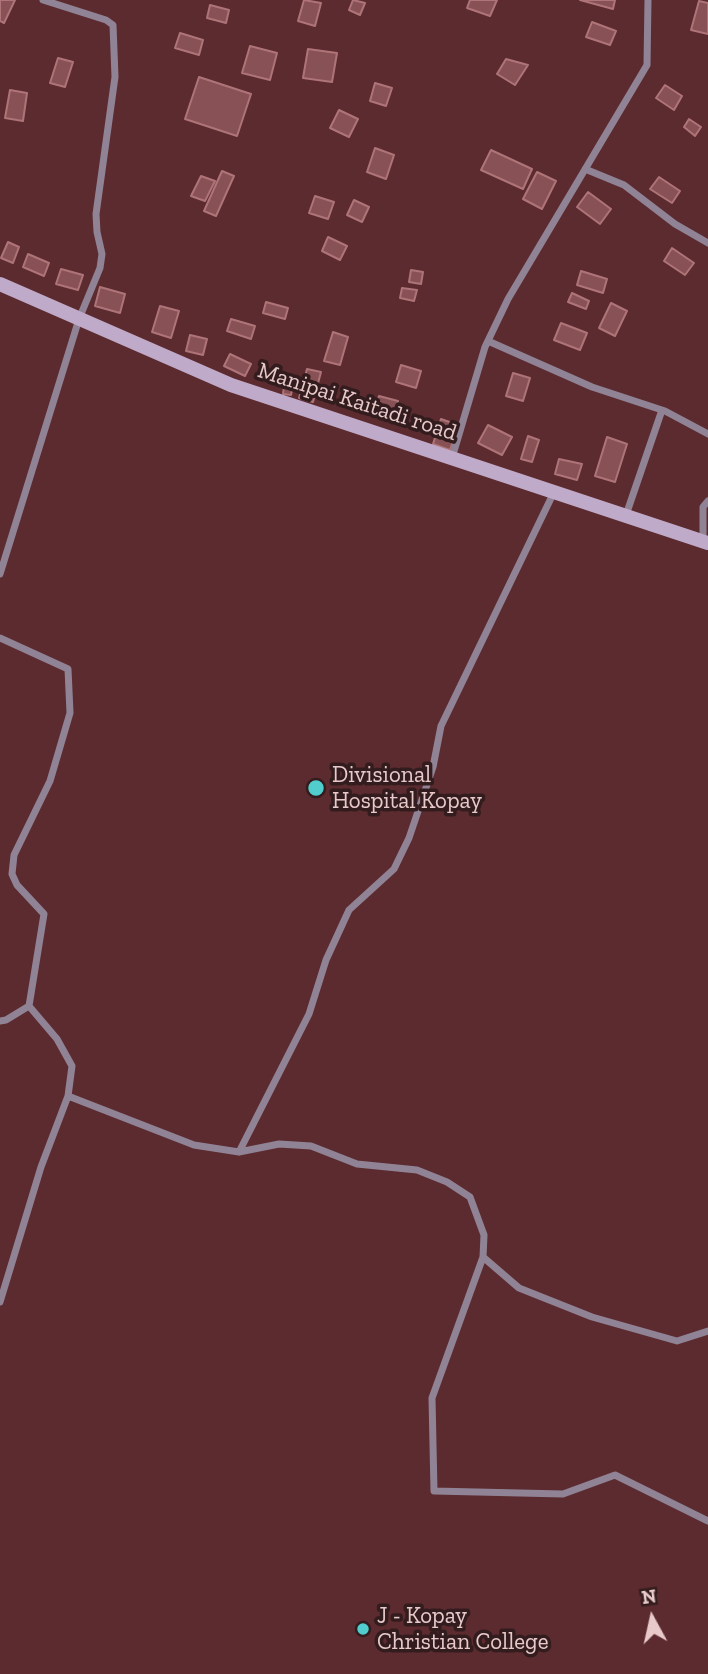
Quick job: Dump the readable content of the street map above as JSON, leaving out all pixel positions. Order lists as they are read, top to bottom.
{
  "streets": {
    "main road": ["Manipai Kaitadi road"]
  },
  "places": ["Divisional Hospital Kopay", "J - Kopay Christian College"],
  "north": "top"
}
